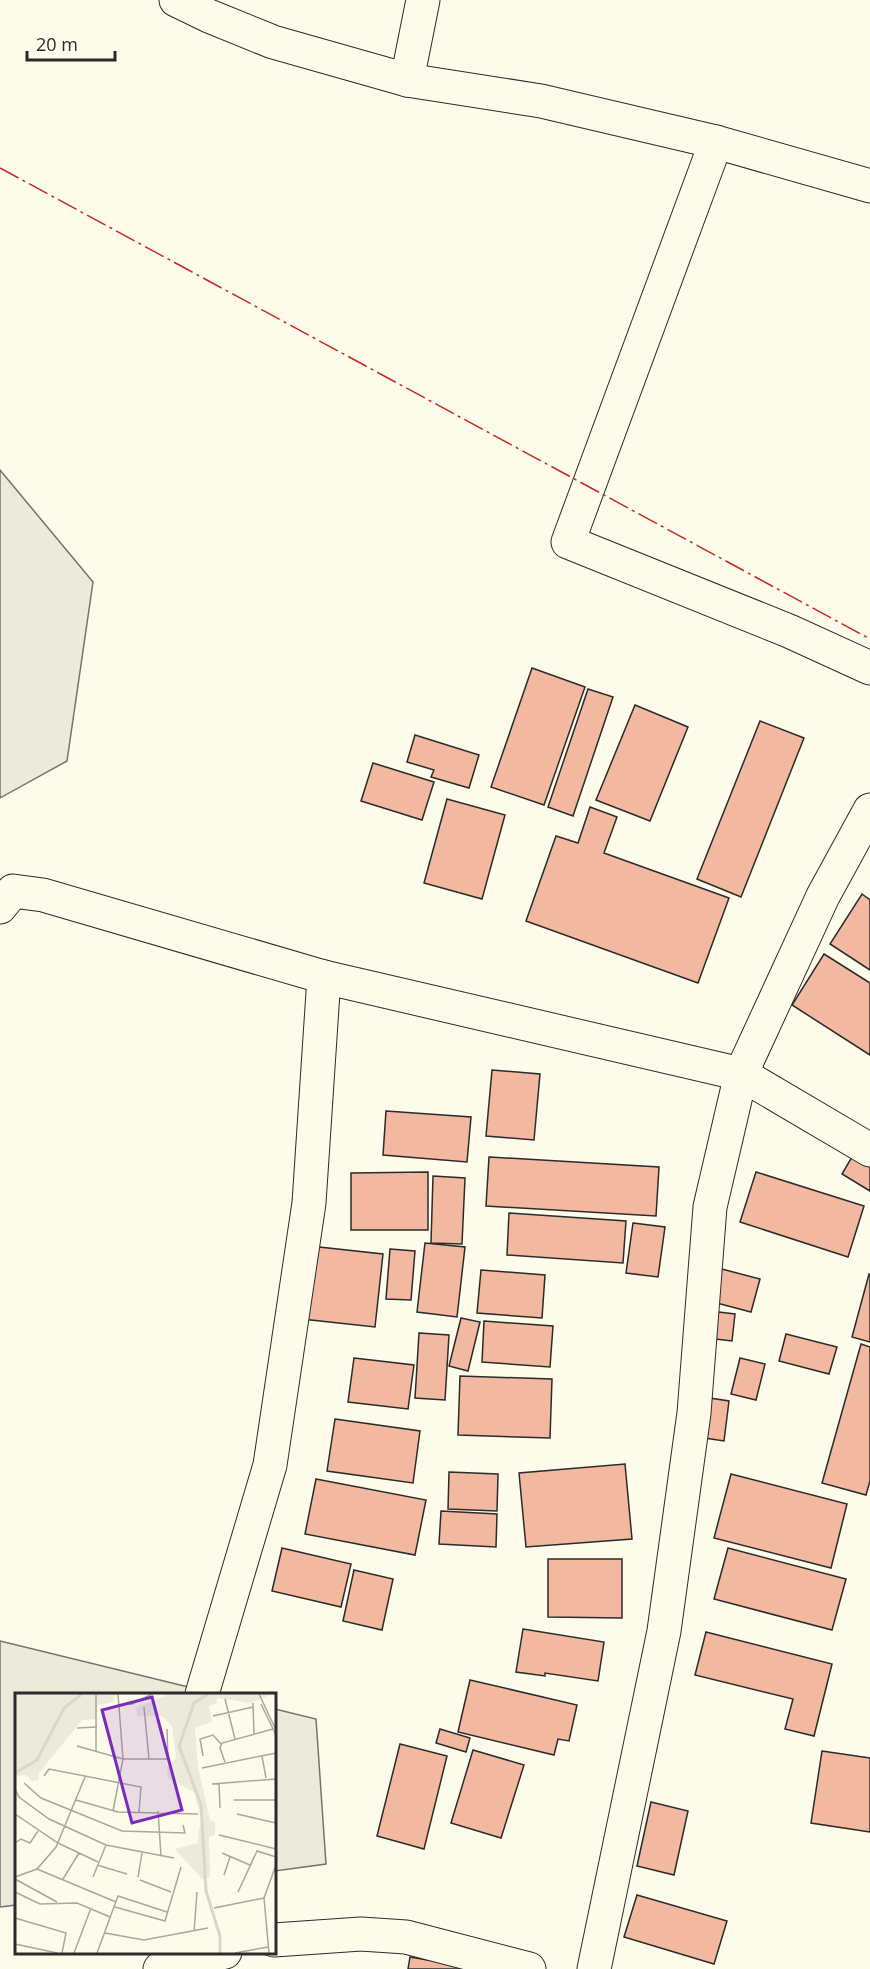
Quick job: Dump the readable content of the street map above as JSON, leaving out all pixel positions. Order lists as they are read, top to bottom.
{
  "scale_bar": "20 m"
}
